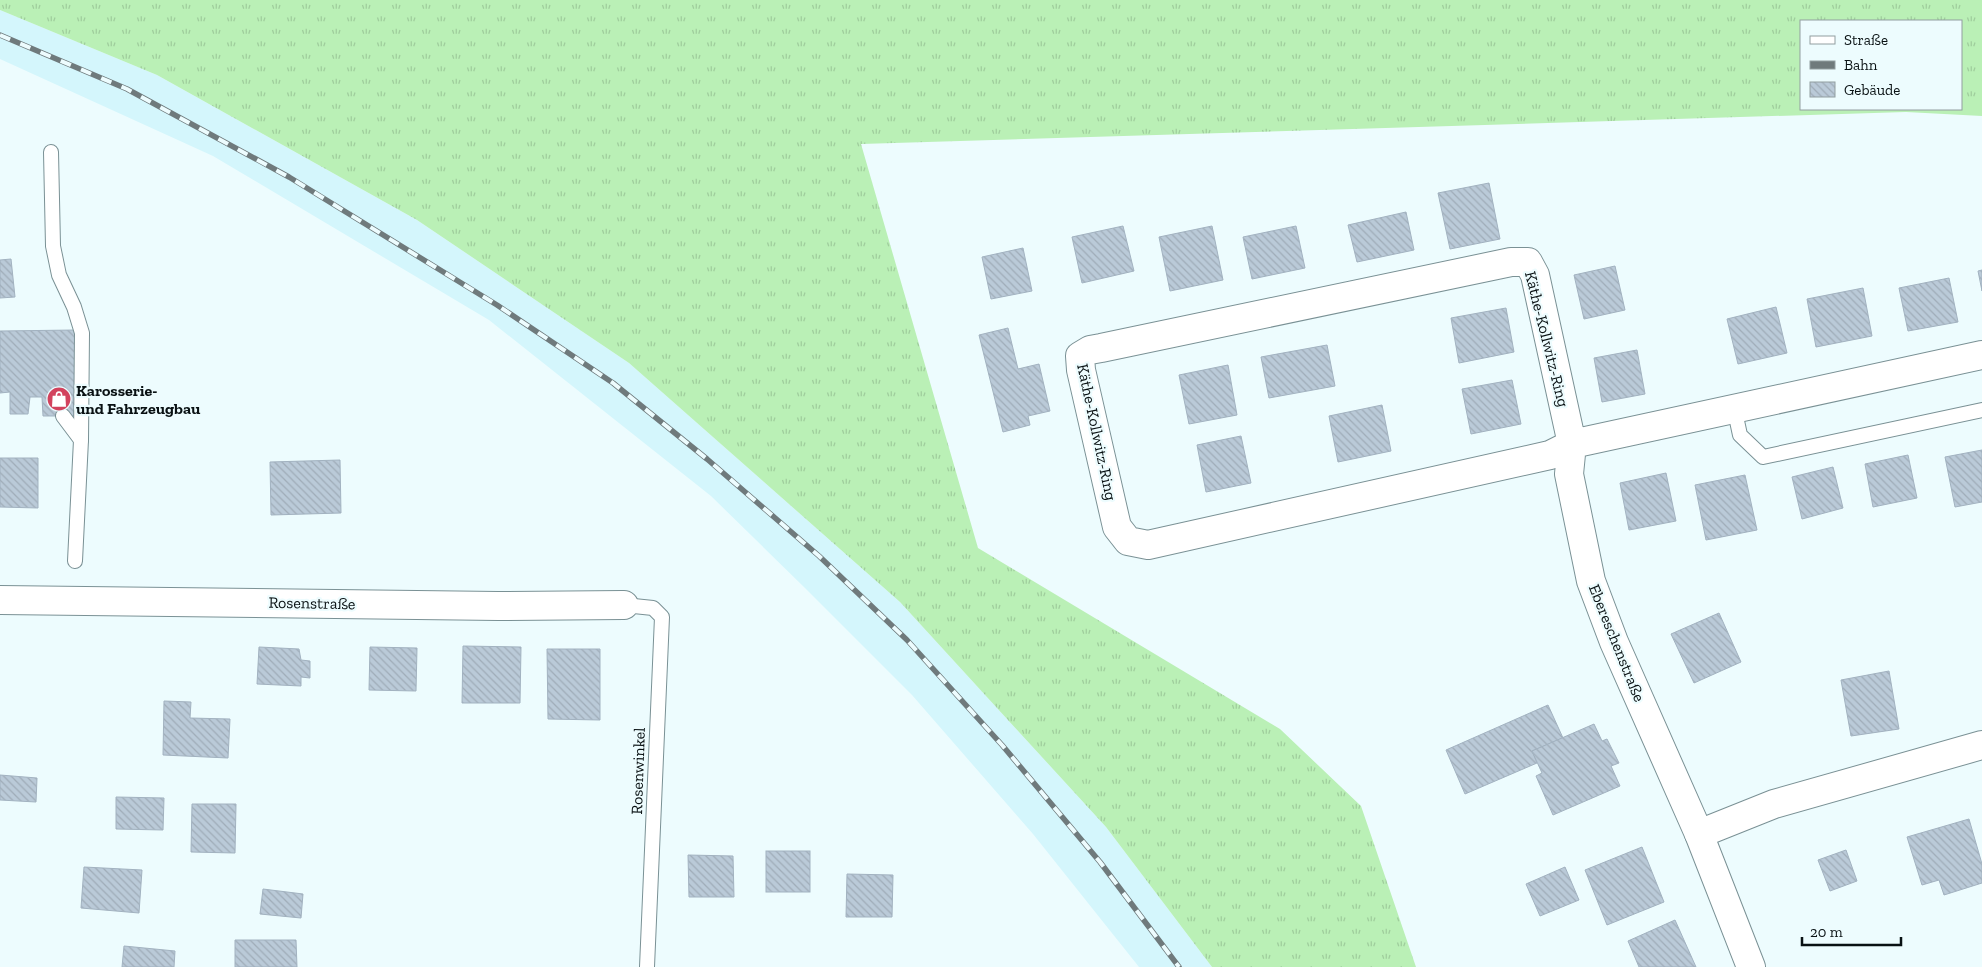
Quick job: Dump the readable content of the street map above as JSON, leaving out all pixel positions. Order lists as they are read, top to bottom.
{
  "streets": {
    "street": ["Käthe-Kollwitz-Ring", "Rosenstraße", "Ebereschenstraße"],
    "lane": ["Rosenwinkel"]
  },
  "crossings": [
    ["Käthe-Kollwitz-Ring", "Ebereschenstraße"],
    ["Rosenstraße", "Rosenwinkel"]
  ],
  "places": {
    "shop": ["Karosserie- und Fahrzeugbau"]
  },
  "legend": ["Straße", "Bahn", "Gebäude"],
  "scale_bar": "20 m"
}
